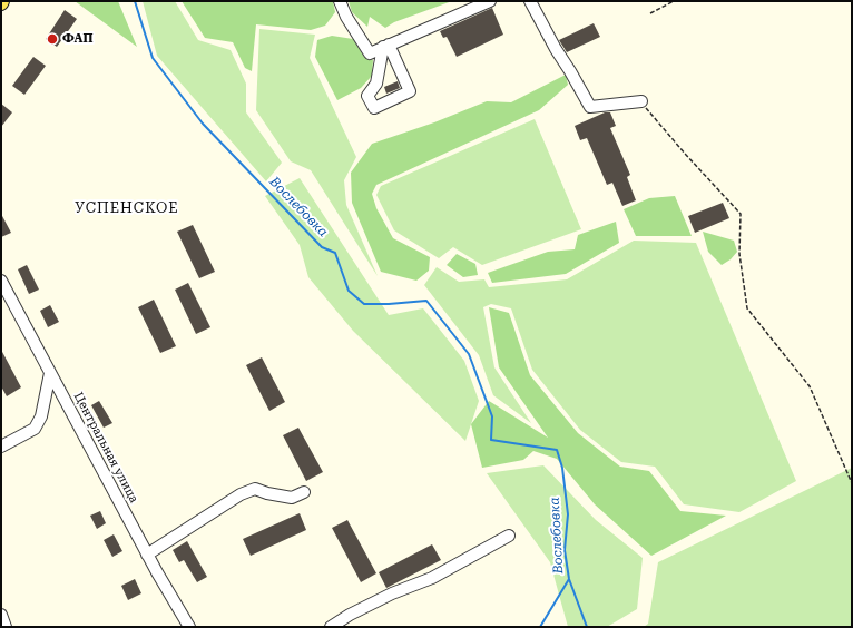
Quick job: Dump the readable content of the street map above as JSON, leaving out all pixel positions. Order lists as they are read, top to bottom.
{
  "streets": {
    "street": ["Центральная улица"]
  },
  "districts": ["УСПЕНСКОЕ"],
  "water": ["Вослебовка"],
  "places": ["ФАП"]
}
